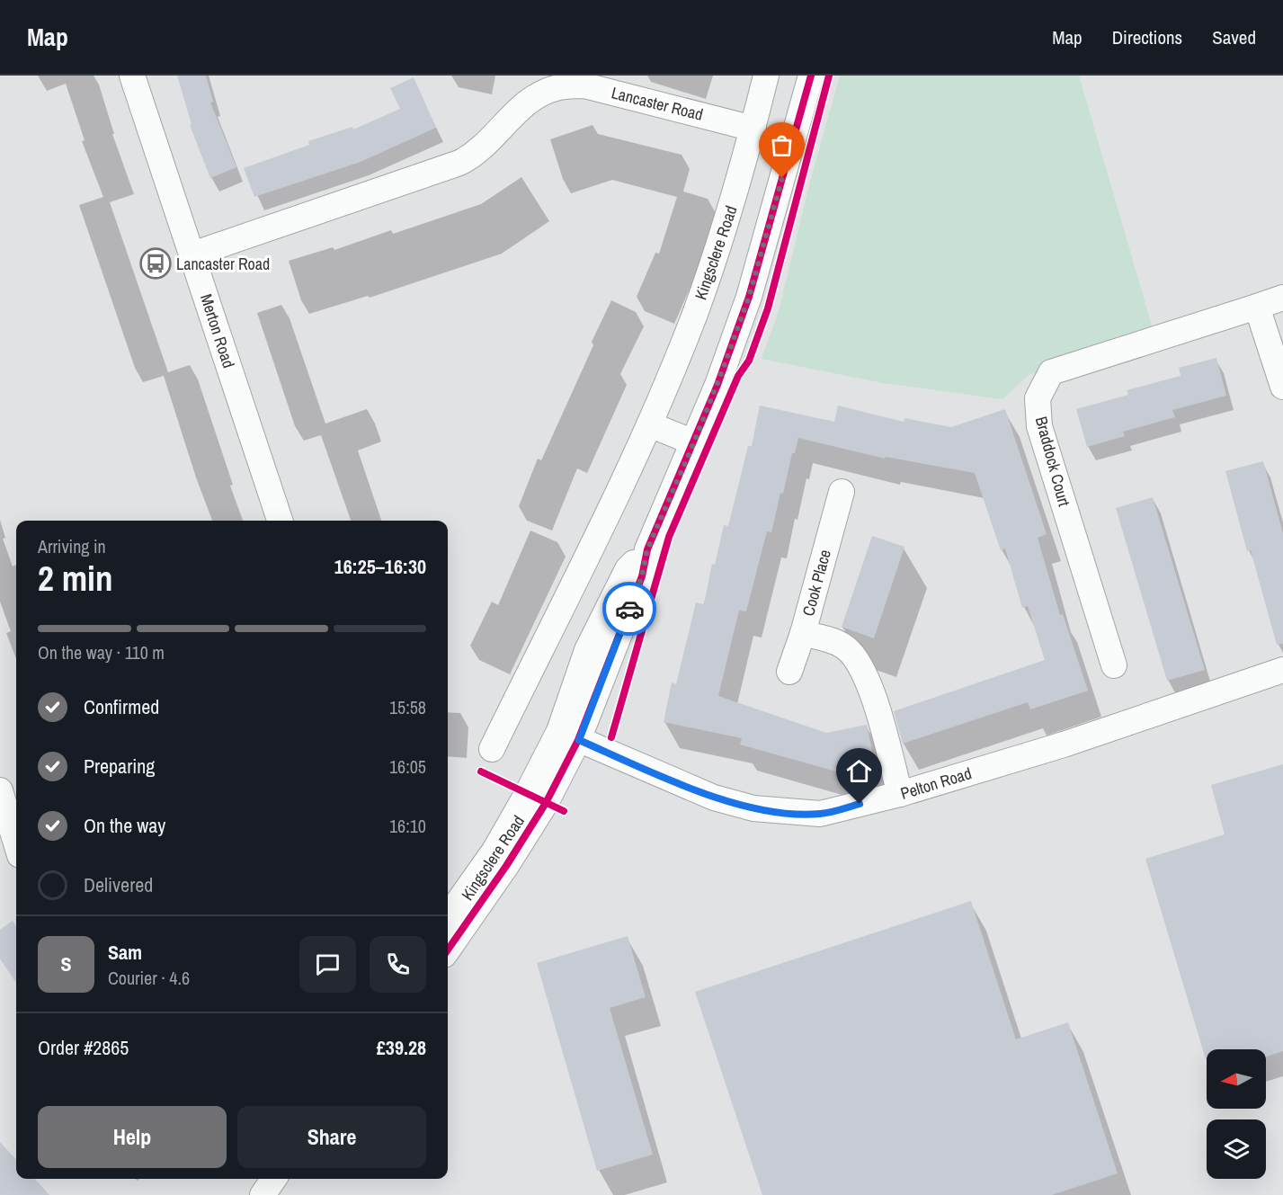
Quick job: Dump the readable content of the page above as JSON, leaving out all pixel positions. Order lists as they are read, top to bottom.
{
  "streets": {
    "street": [
      "Lancaster Road",
      "Kingsclere Road",
      "Merton Road",
      "Braddock Court",
      "Cook Place",
      "Pelton Road"
    ]
  },
  "crossings": [
    ["Lancaster Road", "Kingsclere Road"],
    ["Lancaster Road", "Merton Road"],
    ["Kingsclere Road", "Pelton Road"],
    ["Cook Place", "Pelton Road"]
  ],
  "places": {
    "bus stop": ["Lancaster Road"]
  },
  "north": "left",
  "page": {
    "header": "Map",
    "nav": ["Map", "Directions", "Saved"],
    "heading": ["2 min", "Arriving in", "16:25–16:30"],
    "panel": [
      "Sam",
      "Courier · 4.6",
      "Order #2865",
      "£39.28"
    ],
    "bar": "On the way · 110 m",
    "list": [
      ["Confirmed", "15:58"],
      ["Preparing", "16:05"],
      ["On the way", "16:10"],
      "Delivered"
    ],
    "round": "S",
    "buttons": ["Help", "Share"]
  }
}
